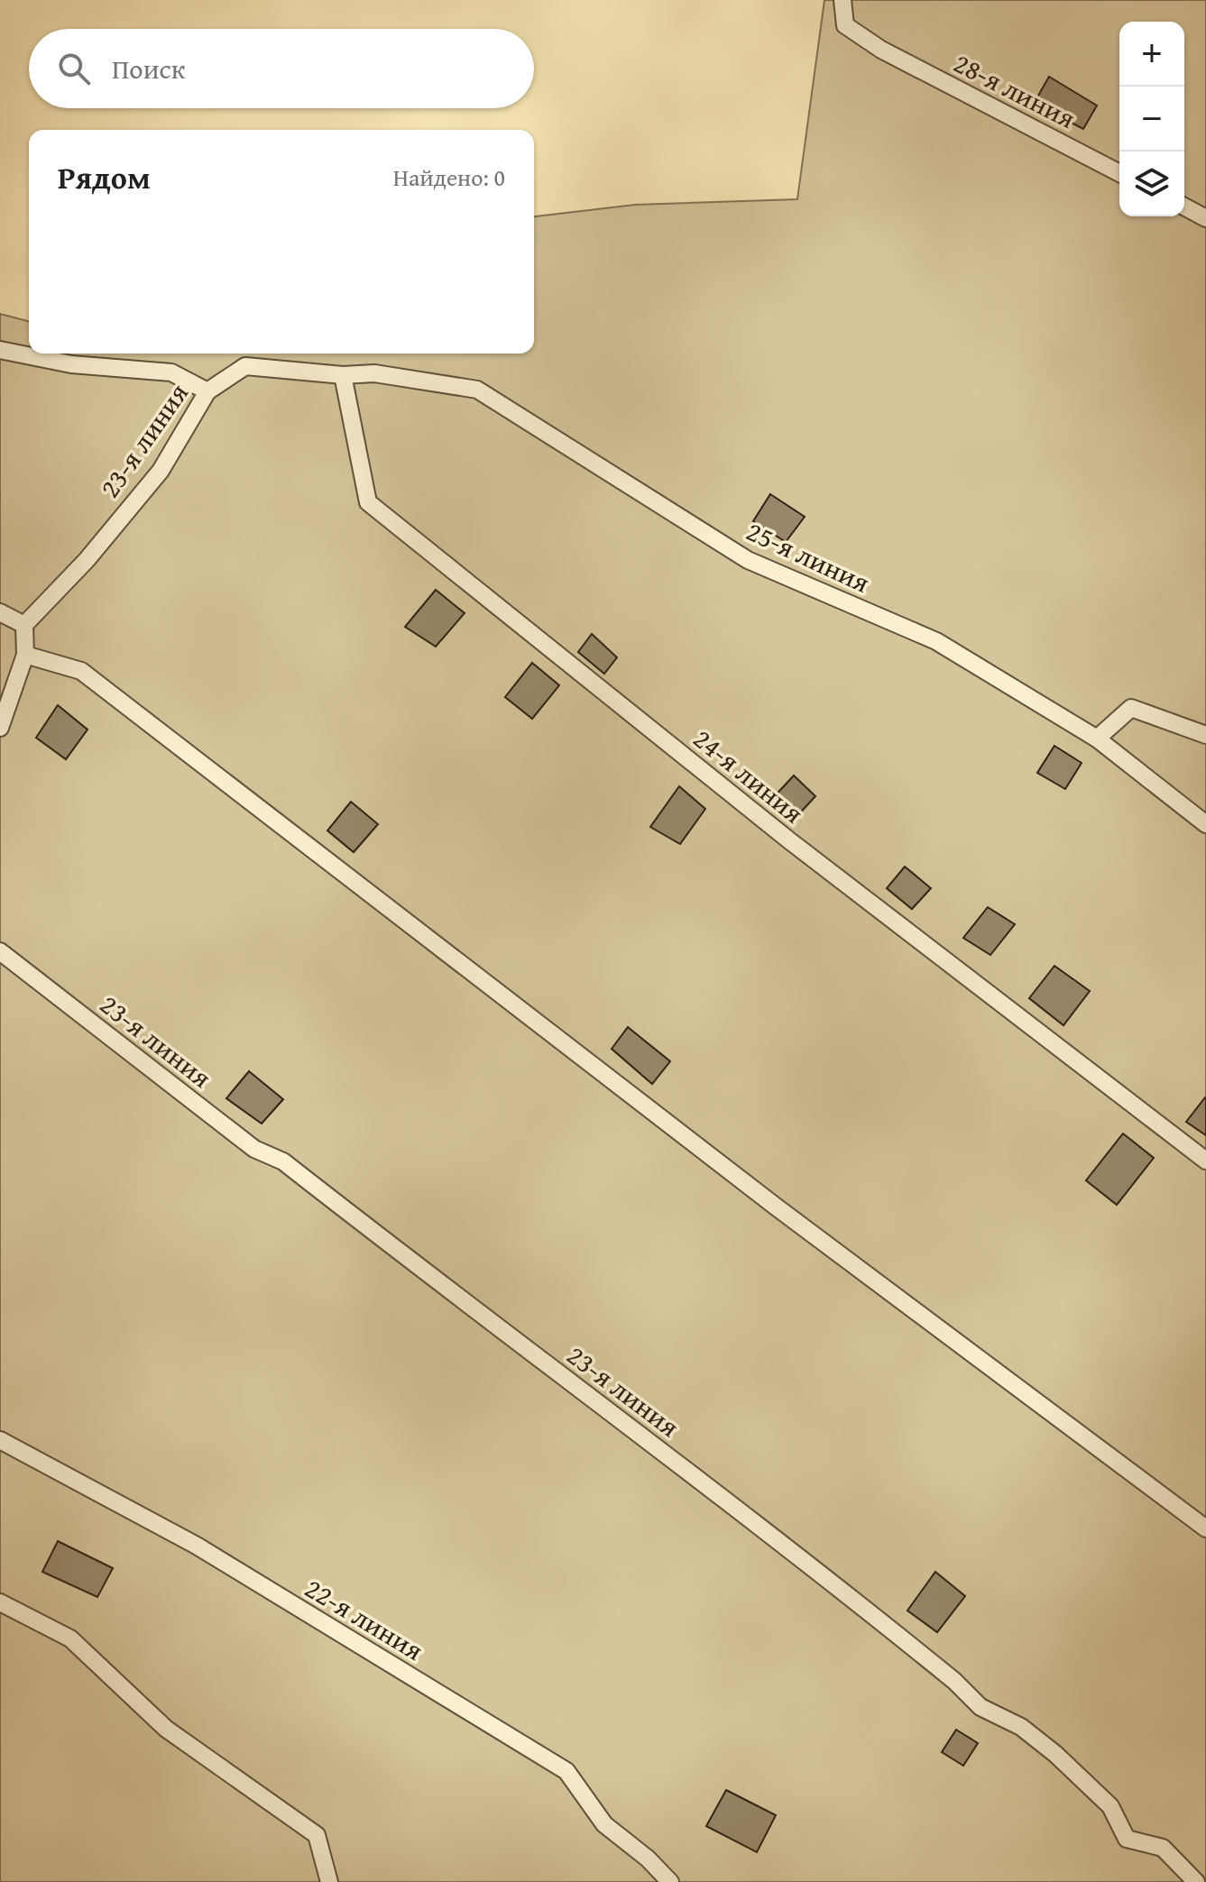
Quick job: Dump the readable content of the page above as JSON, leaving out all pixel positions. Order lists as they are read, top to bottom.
{
  "streets": {
    "lane": [
      "28-я линия",
      "23-я линия",
      "25-я линия",
      "24-я линия",
      "22-я линия"
    ]
  },
  "crossings": [
    ["23-я линия", "25-я линия"],
    ["23-я линия", "24-я линия"]
  ],
  "page": {
    "map_buttons": ["+", "−"],
    "search": "Поиск",
    "heading": ["Рядом", "Найдено: 0"]
  }
}
